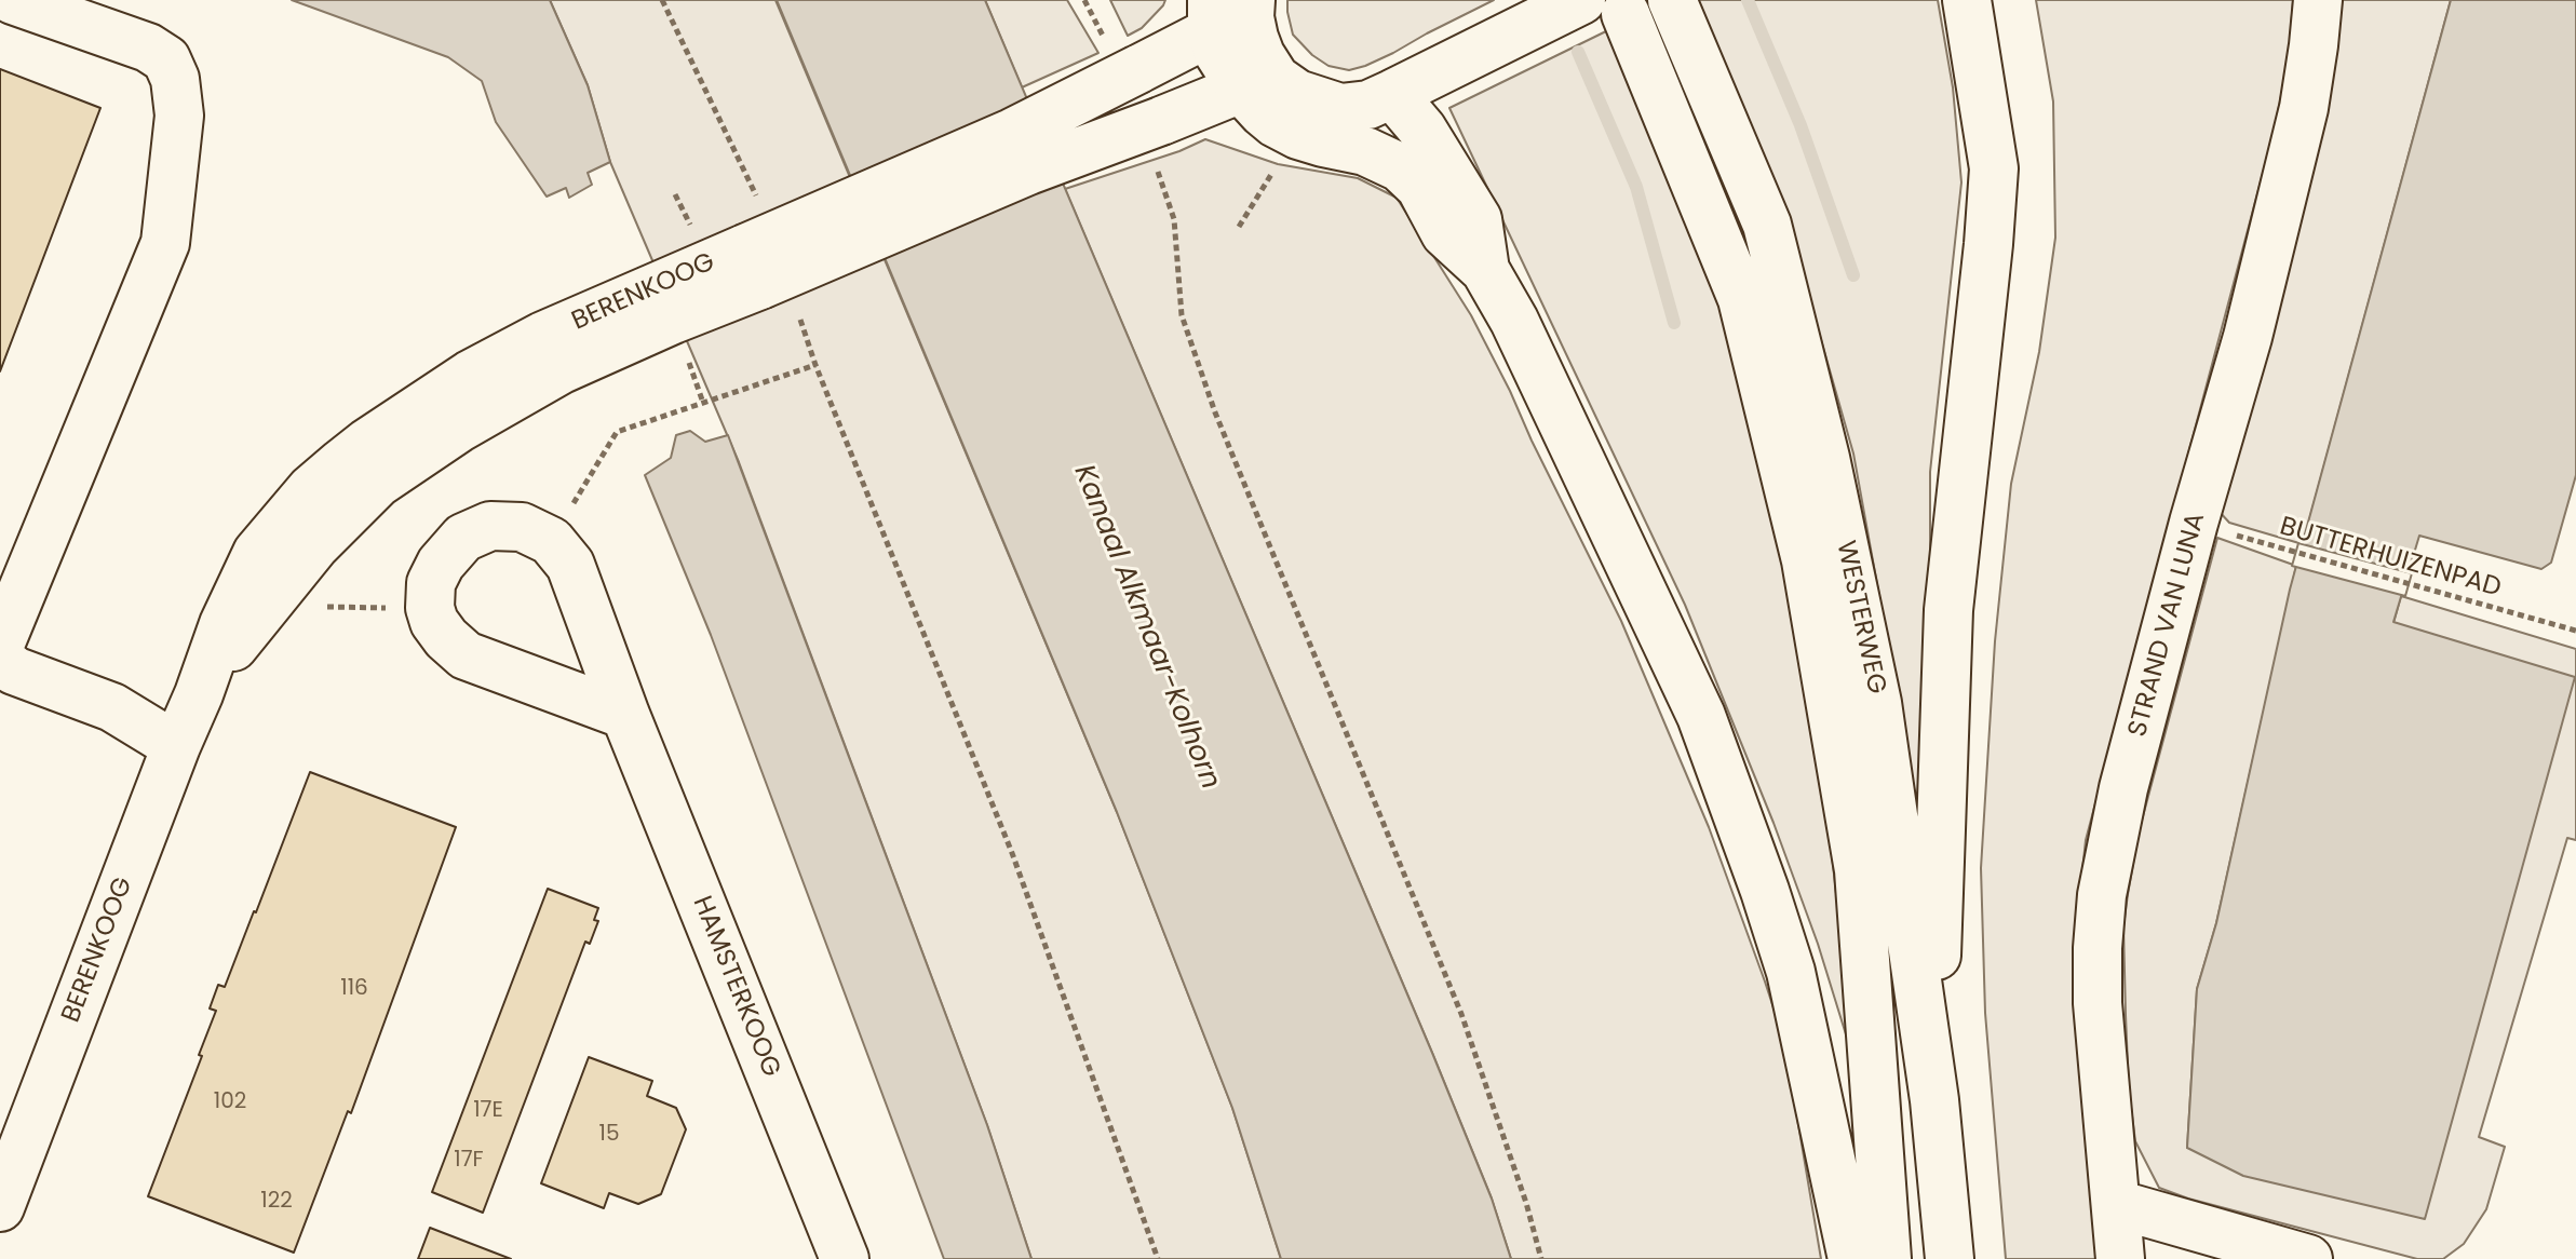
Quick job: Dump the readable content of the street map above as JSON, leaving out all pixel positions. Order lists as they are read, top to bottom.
{
  "streets": {
    "main road": [
      "BERENKOOG",
      "WESTERWEG",
      "STRAND VAN LUNA",
      "HAMSTERKOOG"
    ],
    "path": ["BUTTERHUIZENPAD"]
  },
  "crossings": [
    ["BUTTERHUIZENPAD", "STRAND VAN LUNA"]
  ],
  "water": ["Kanaal Alkmaar-Kolhorn"],
  "house_numbers": [
    "116",
    "102",
    "17E",
    "15",
    "17F",
    "122"
  ]
}
